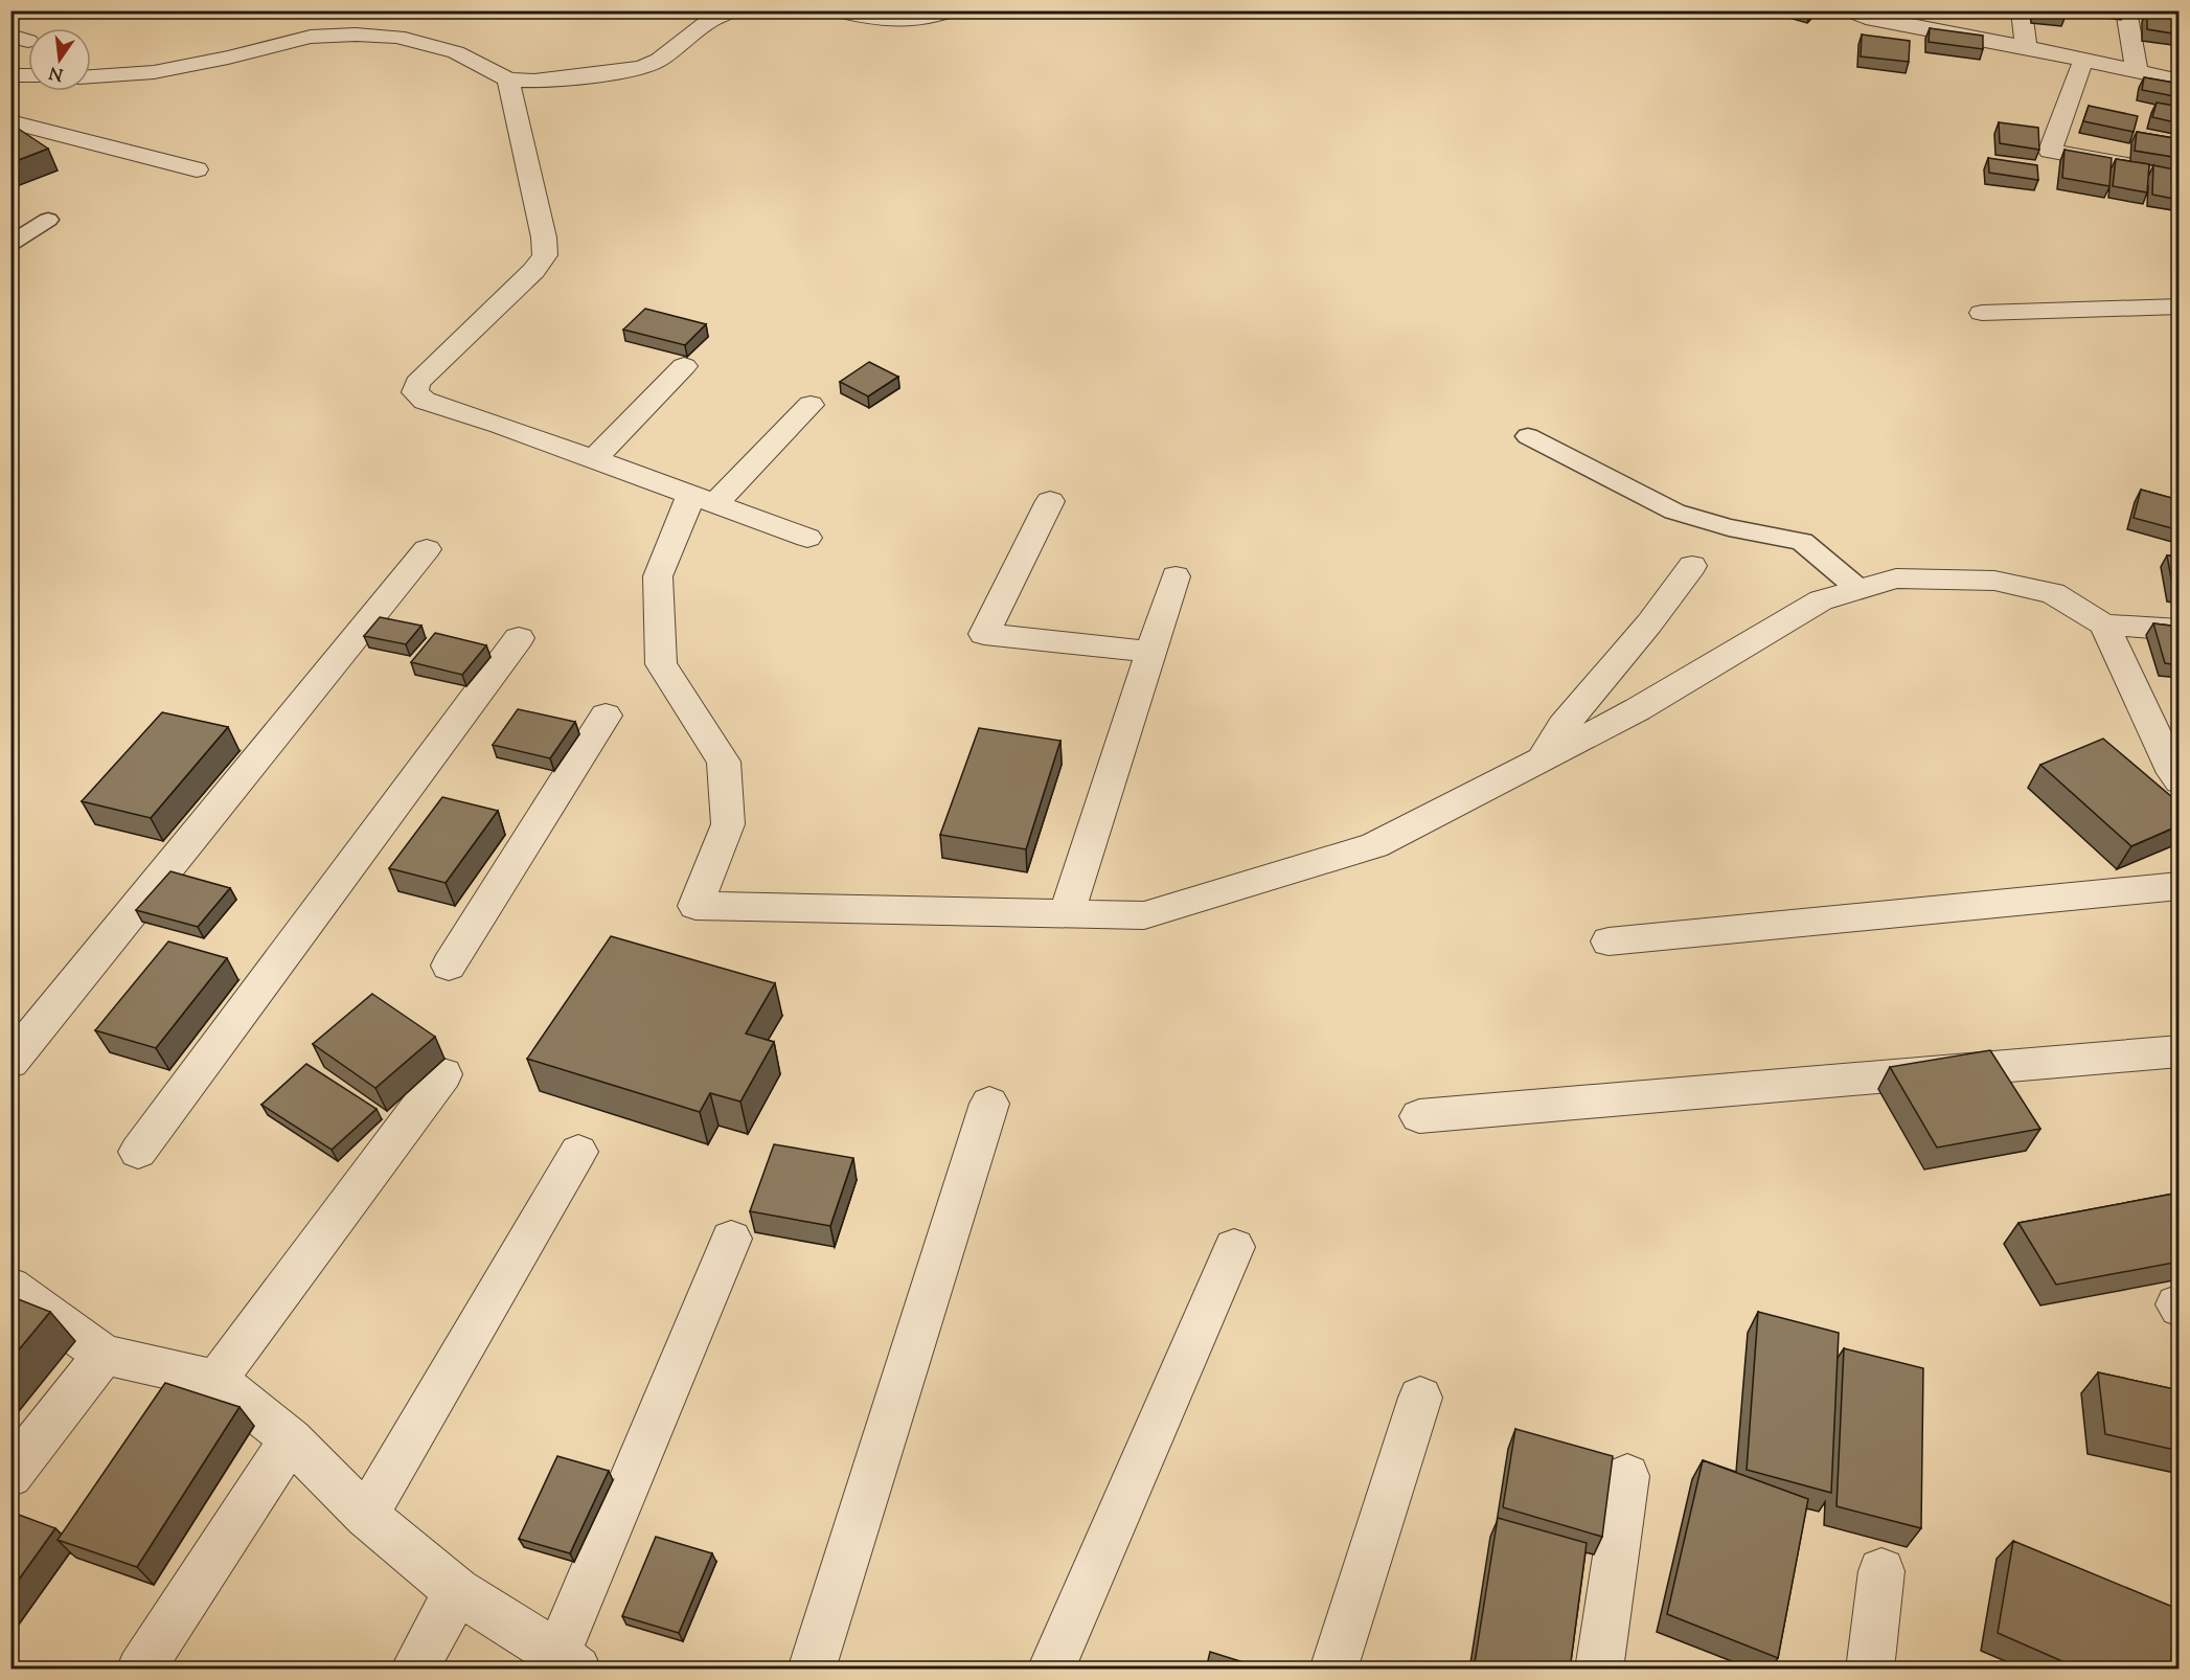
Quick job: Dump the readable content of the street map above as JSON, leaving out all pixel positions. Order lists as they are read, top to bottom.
{
  "north": "bottom"
}
